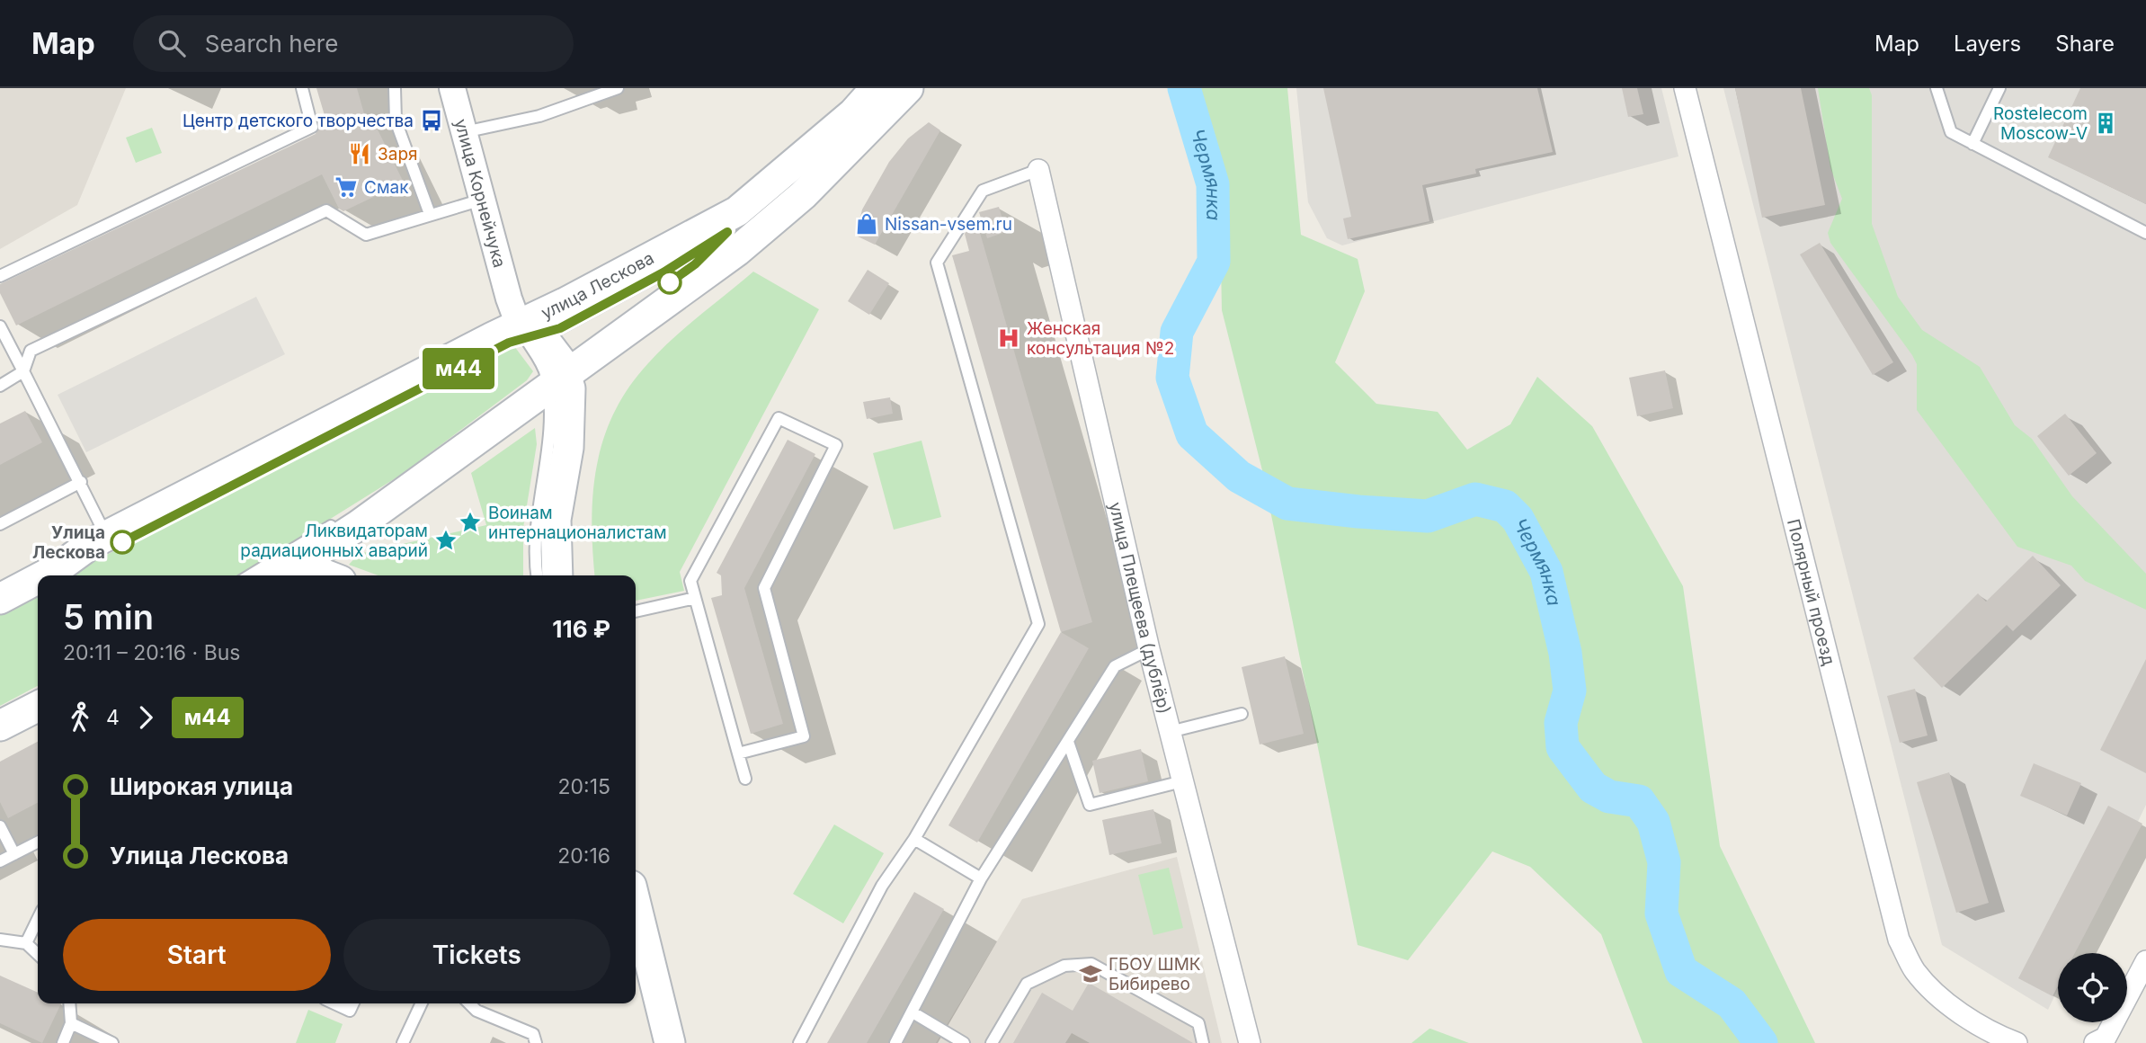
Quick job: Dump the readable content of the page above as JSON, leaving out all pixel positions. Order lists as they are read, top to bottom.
{
  "streets": {
    "main road": ["улица Лескова"],
    "street": ["улица Корнейчука", "Полярный проезд", "улица Плещеева (дублёр)"]
  },
  "crossings": [
    ["улица Корнейчука", "улица Лескова"]
  ],
  "water": ["Чермянка"],
  "places": {
    "bus stop": ["Центр детского творчества"],
    "building": ["Rostelecom Moscow-V"],
    "restaurant": ["Заря"],
    "supermarket": ["Смак"],
    "shop": ["Nissan-vsem.ru"],
    "hospital": ["Женская консультация №2"],
    "place": ["Воинам интернационалистам", "Ликвидаторам радиационных аварий"],
    "other": ["Улица Лескова"],
    "school or university": ["ГБОУ ШМК Бибирево"]
  },
  "lines": ["bus line м44"],
  "page": {
    "header": "Map",
    "search": "Search here",
    "nav": ["Map", "Layers", "Share"],
    "on_map": "м44",
    "heading": ["5 min", "20:11 – 20:16 · Bus", "116 ₽"],
    "legs": ["4", "м44"],
    "list": [
      {
        "name": "Широкая улица",
        "value": "20:15"
      },
      {
        "name": "Улица Лескова",
        "value": "20:16"
      }
    ],
    "buttons": ["Start", "Tickets"]
  }
}
